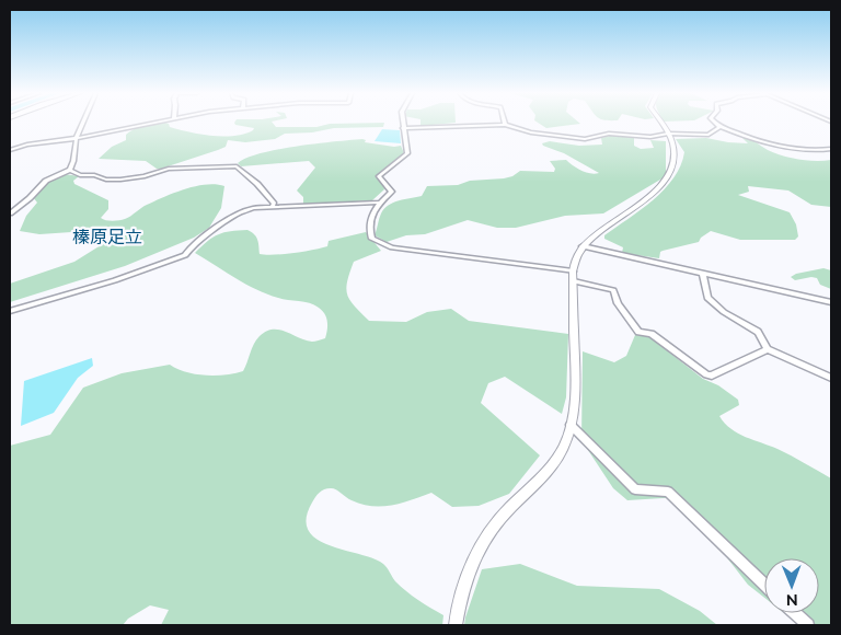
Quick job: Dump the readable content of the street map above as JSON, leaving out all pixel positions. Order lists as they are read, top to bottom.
{
  "districts": ["榛原足立"],
  "north": "bottom"
}
